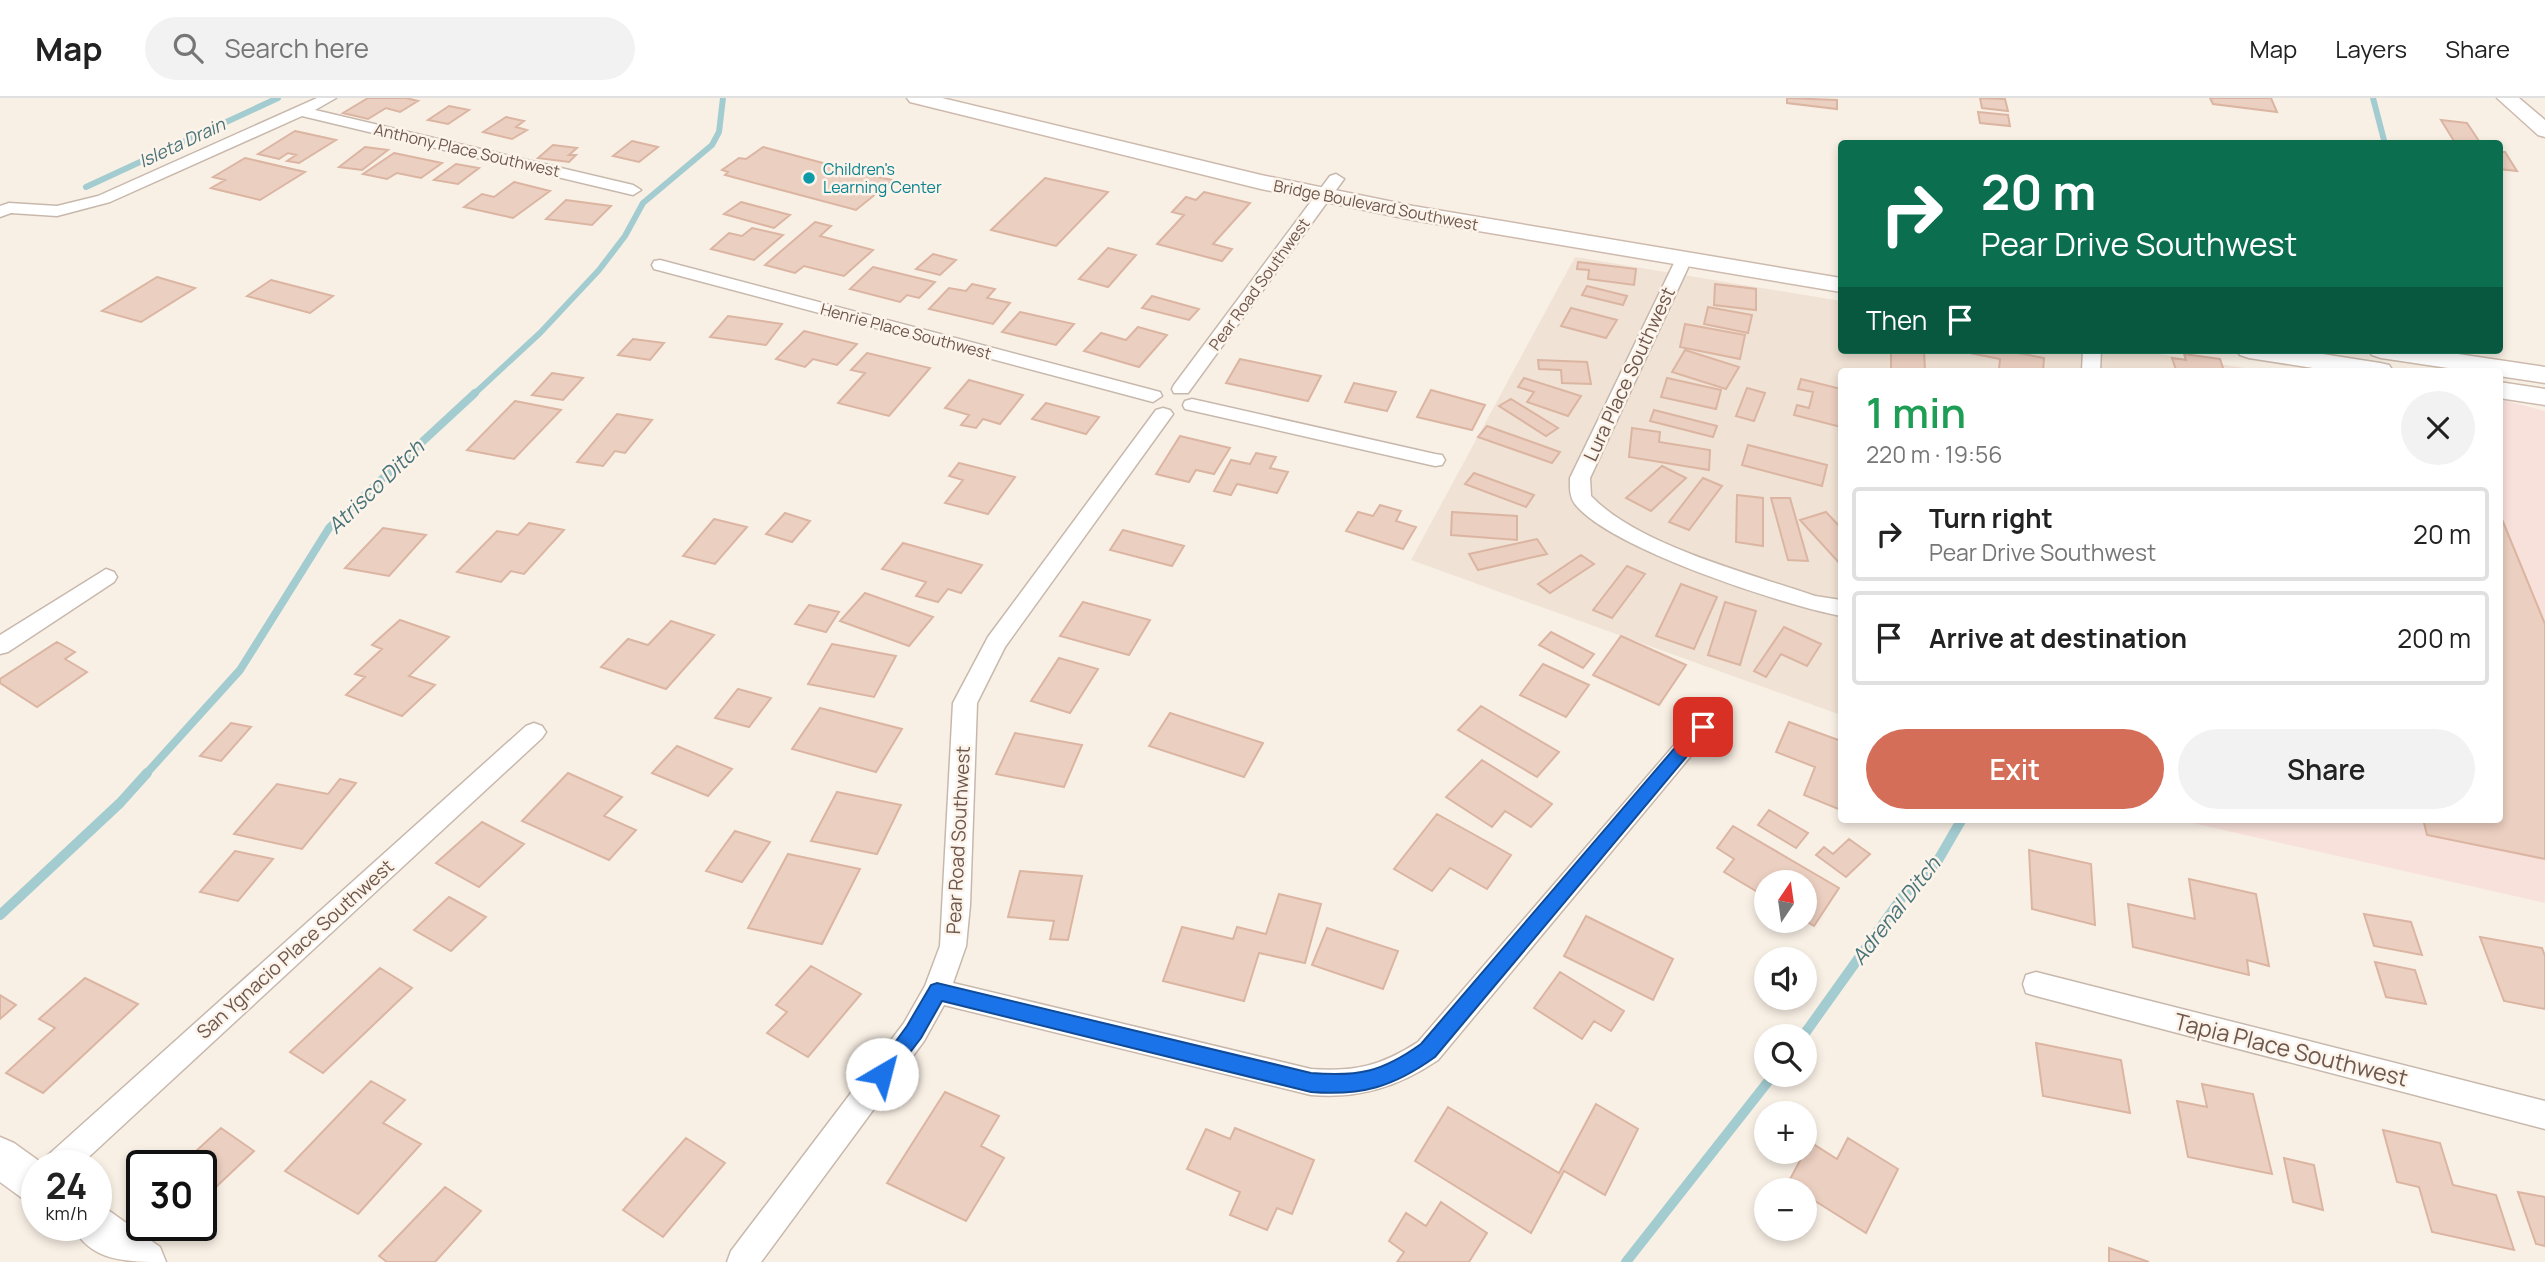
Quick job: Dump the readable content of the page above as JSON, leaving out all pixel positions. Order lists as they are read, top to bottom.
{
  "streets": {
    "main road": ["Bridge Boulevard Southwest"],
    "street": [
      "Anthony Place Southwest",
      "Pear Road Southwest",
      "Henrie Place Southwest",
      "Lura Place Southwest",
      "San Ygnacio Place Southwest",
      "Tapia Place Southwest"
    ]
  },
  "crossings": [
    ["Bridge Boulevard Southwest", "Pear Road Southwest"],
    ["Bridge Boulevard Southwest", "Lura Place Southwest"],
    ["Pear Road Southwest", "Henrie Place Southwest"]
  ],
  "water": ["Isleta Drain", "Atrisco Ditch", "Adrenal Ditch"],
  "places": ["Children's Learning Center"],
  "north": "top",
  "page": {
    "header": "Map",
    "search": "Search here",
    "nav": ["Map", "Layers", "Share"],
    "turn": ["20 m", "Pear Drive Southwest"],
    "then": "Then",
    "heading": ["1 min", "220 m · 19:56"],
    "list": [
      {
        "name": "Turn right",
        "note": "Pear Drive Southwest",
        "value": "20 m"
      },
      {
        "name": "Arrive at destination",
        "value": "200 m"
      }
    ],
    "buttons": ["Exit", "Share"],
    "map_buttons": ["+", "−"],
    "speed": "24 km/h",
    "limit": "30"
  }
}
